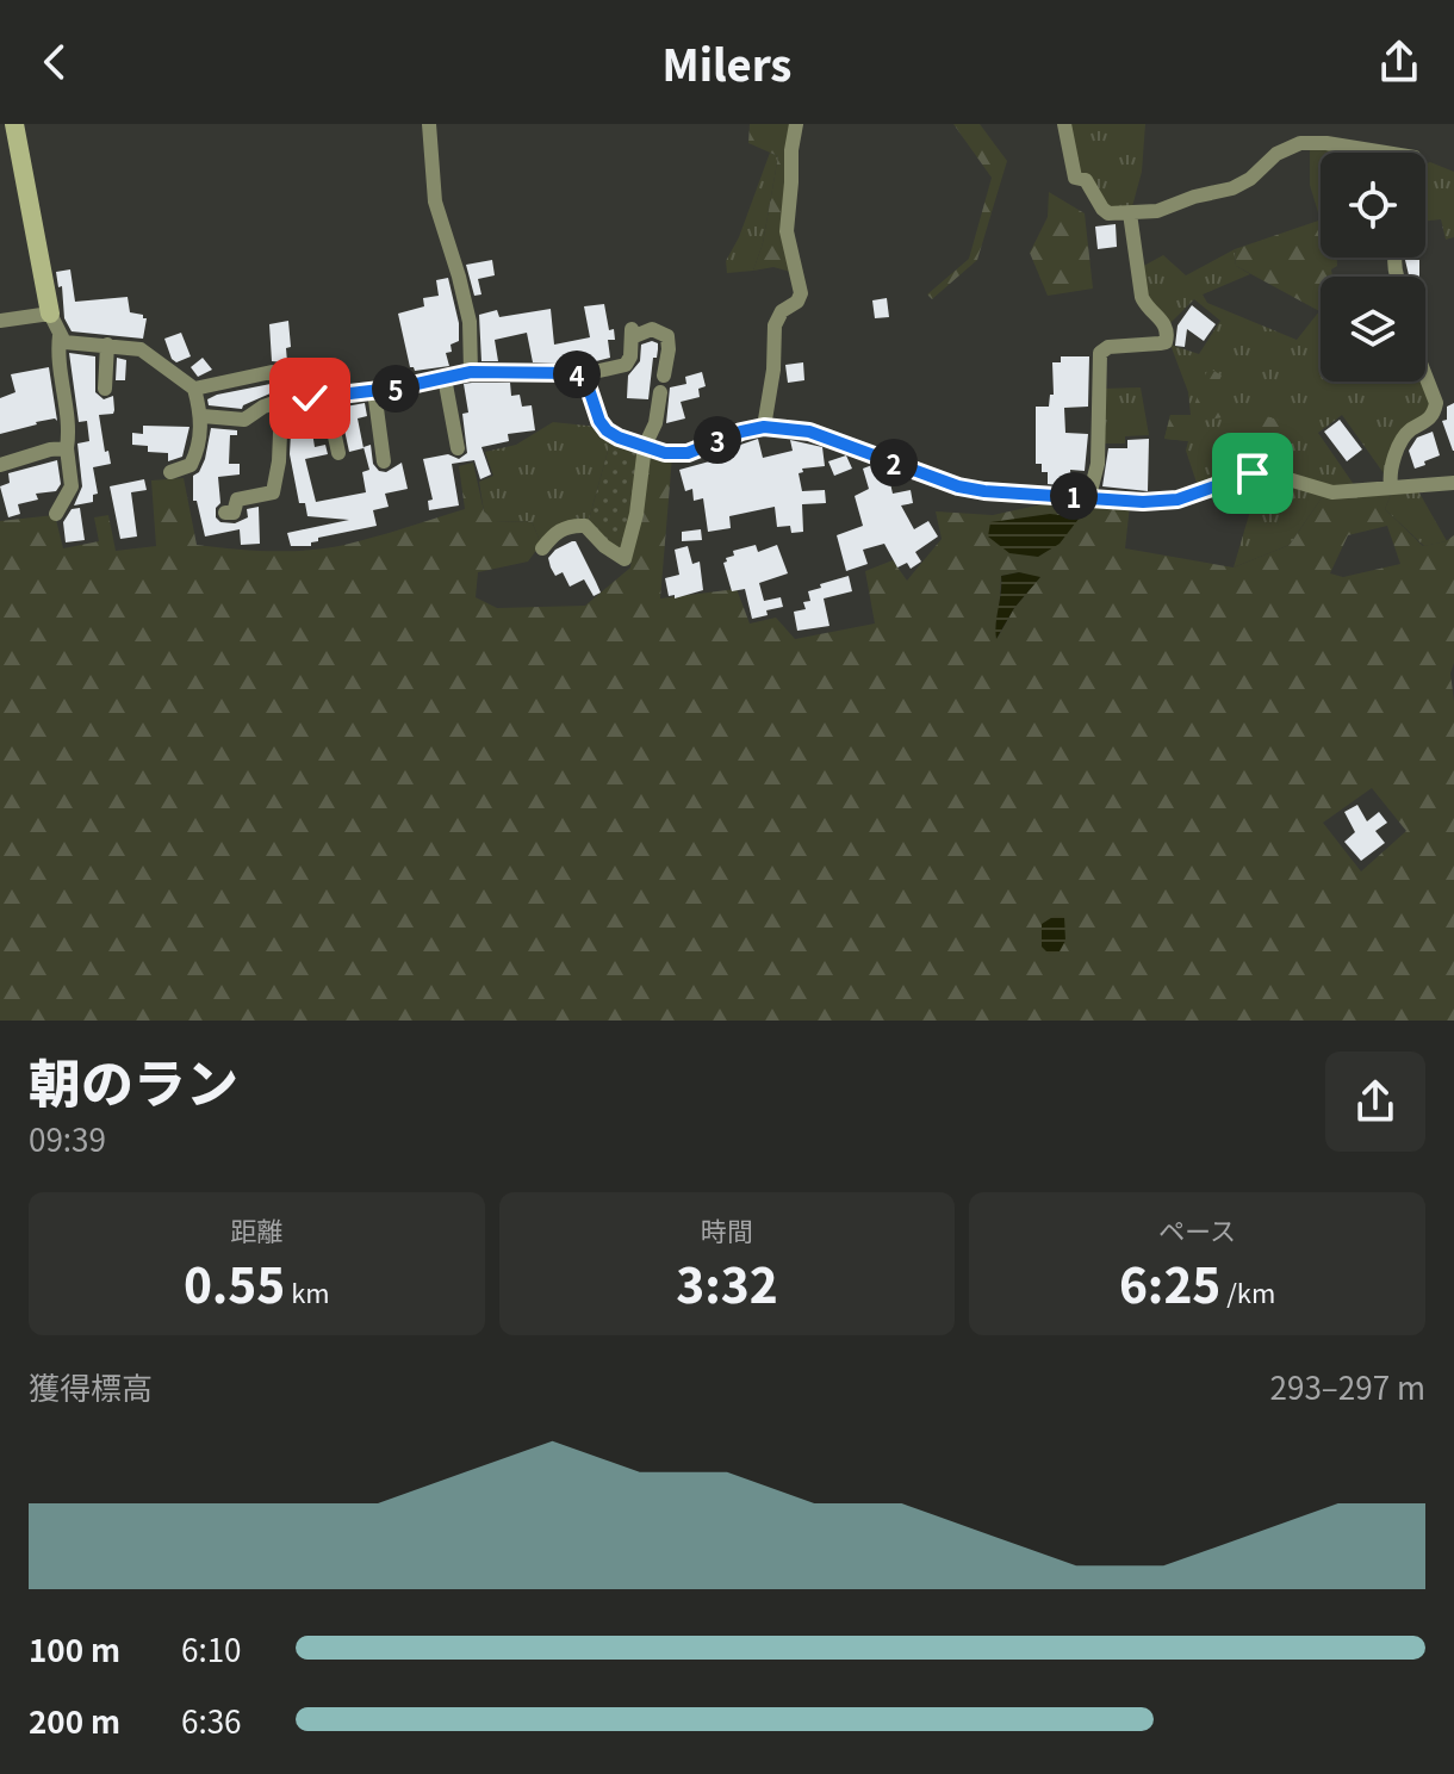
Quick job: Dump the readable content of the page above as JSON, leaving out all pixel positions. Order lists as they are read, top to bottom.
{
  "page": {
    "header": "Milers",
    "pins": [
      "4",
      "5",
      "3",
      "2",
      "1"
    ],
    "heading": ["朝のラン", "09:39"],
    "stats": [
      ["距離", "0.55 km"],
      ["時間", "3:32"],
      ["ペース", "6:25 /km"]
    ],
    "chart": ["獲得標高", "293–297 m"],
    "list": [
      {
        "name": "100 m",
        "note": "6:10"
      },
      {
        "name": "200 m",
        "note": "6:36"
      }
    ]
  }
}
